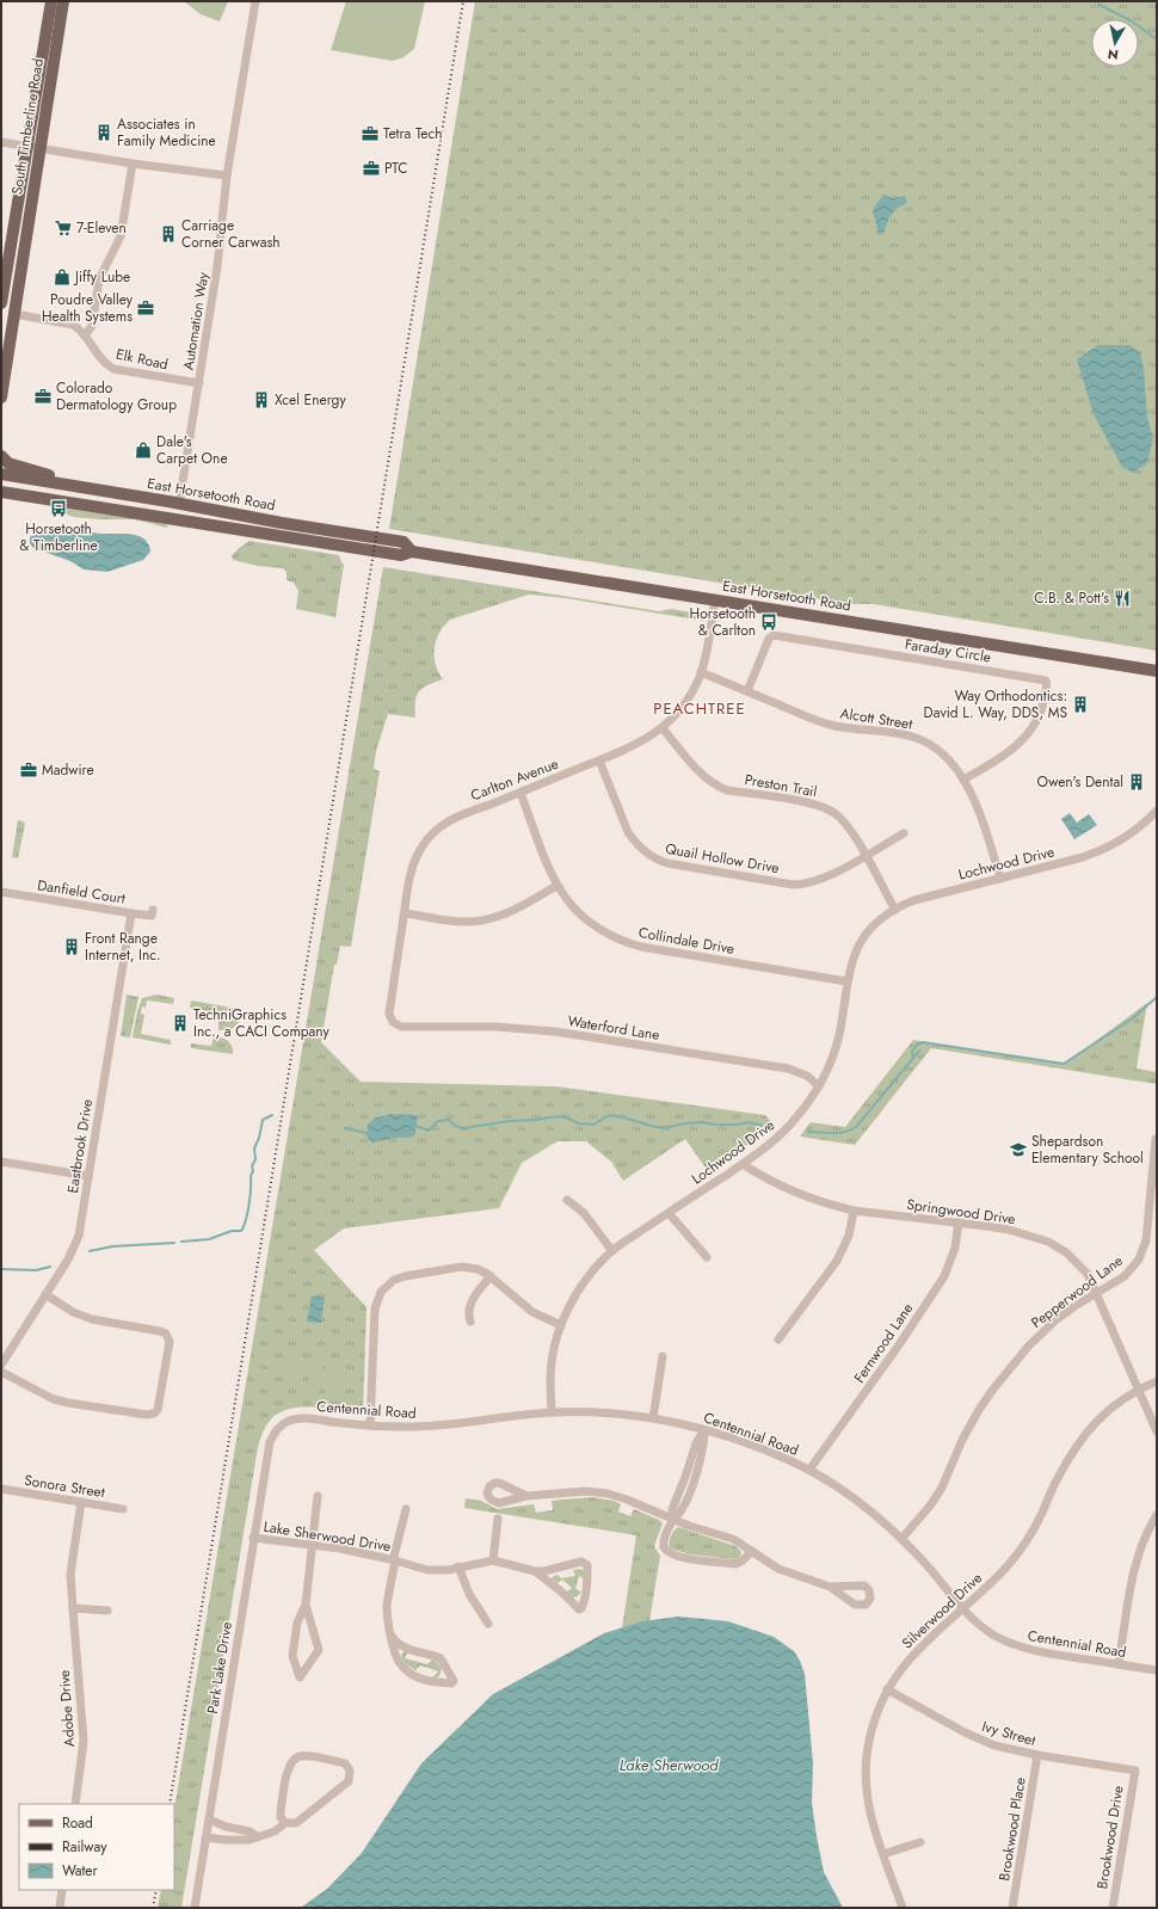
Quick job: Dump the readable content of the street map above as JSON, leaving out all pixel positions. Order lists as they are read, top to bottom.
{
  "streets": {
    "main road": ["South Timberline Road", "East Horsetooth Road"],
    "street": [
      "Automation Way",
      "Elk Road",
      "Faraday Circle",
      "Alcott Street",
      "Carlton Avenue",
      "Preston Trail",
      "Quail Hollow Drive",
      "Lochwood Drive",
      "Danfield Court",
      "Collindale Drive",
      "Waterford Lane",
      "Eastbrook Drive",
      "Springwood Drive",
      "Pepperwood Lane",
      "Fernwood Lane",
      "Centennial Road",
      "Sonora Street",
      "Lake Sherwood Drive",
      "Silverwood Drive",
      "Park Lake Drive",
      "Adobe Drive",
      "Ivy Street",
      "Brookwood Place",
      "Brookwood Drive"
    ]
  },
  "crossings": [
    ["South Timberline Road", "Elk Road"],
    ["Automation Way", "Elk Road"],
    ["Automation Way", "East Horsetooth Road"],
    ["East Horsetooth Road", "Carlton Avenue"],
    ["Faraday Circle", "Alcott Street"],
    ["Alcott Street", "Carlton Avenue"],
    ["Alcott Street", "Lochwood Drive"],
    ["Carlton Avenue", "Preston Trail"],
    ["Carlton Avenue", "Quail Hollow Drive"],
    ["Carlton Avenue", "Collindale Drive"],
    ["Carlton Avenue", "Waterford Lane"],
    ["Preston Trail", "Quail Hollow Drive"],
    ["Preston Trail", "Lochwood Drive"],
    ["Lochwood Drive", "Collindale Drive"],
    ["Lochwood Drive", "Waterford Lane"],
    ["Lochwood Drive", "Springwood Drive"],
    ["Lochwood Drive", "Centennial Road"],
    ["Danfield Court", "Eastbrook Drive"],
    ["Springwood Drive", "Pepperwood Lane"],
    ["Springwood Drive", "Fernwood Lane"],
    ["Springwood Drive", "Silverwood Drive"],
    ["Pepperwood Lane", "Centennial Road"],
    ["Fernwood Lane", "Centennial Road"],
    ["Centennial Road", "Silverwood Drive"],
    ["Centennial Road", "Park Lake Drive"],
    ["Sonora Street", "Adobe Drive"],
    ["Lake Sherwood Drive", "Park Lake Drive"],
    ["Silverwood Drive", "Ivy Street"],
    ["Ivy Street", "Brookwood Place"],
    ["Ivy Street", "Brookwood Drive"]
  ],
  "districts": ["PEACHTREE"],
  "water": ["Lake Sherwood"],
  "places": {
    "building": [
      "Associates in Family Medicine",
      "Carriage Corner Carwash",
      "Xcel Energy",
      "Way Orthodontics: David L. Way, DDS, MS",
      "Owen's Dental",
      "Front Range Internet, Inc.",
      "TechniGraphics Inc., a CACI Company"
    ],
    "office": [
      "Tetra Tech",
      "PTC",
      "Poudre Valley Health Systems",
      "Colorado Dermatology Group",
      "Madwire"
    ],
    "supermarket": ["7-Eleven"],
    "shop": ["Jiffy Lube", "Dale's Carpet One"],
    "bus stop": ["Horsetooth & Timberline", "Horsetooth & Carlton"],
    "restaurant": ["C.B. & Pott's"],
    "school or university": ["Shepardson Elementary School"]
  },
  "legend": ["Road", "Railway", "Water"],
  "north": "bottom"
}
